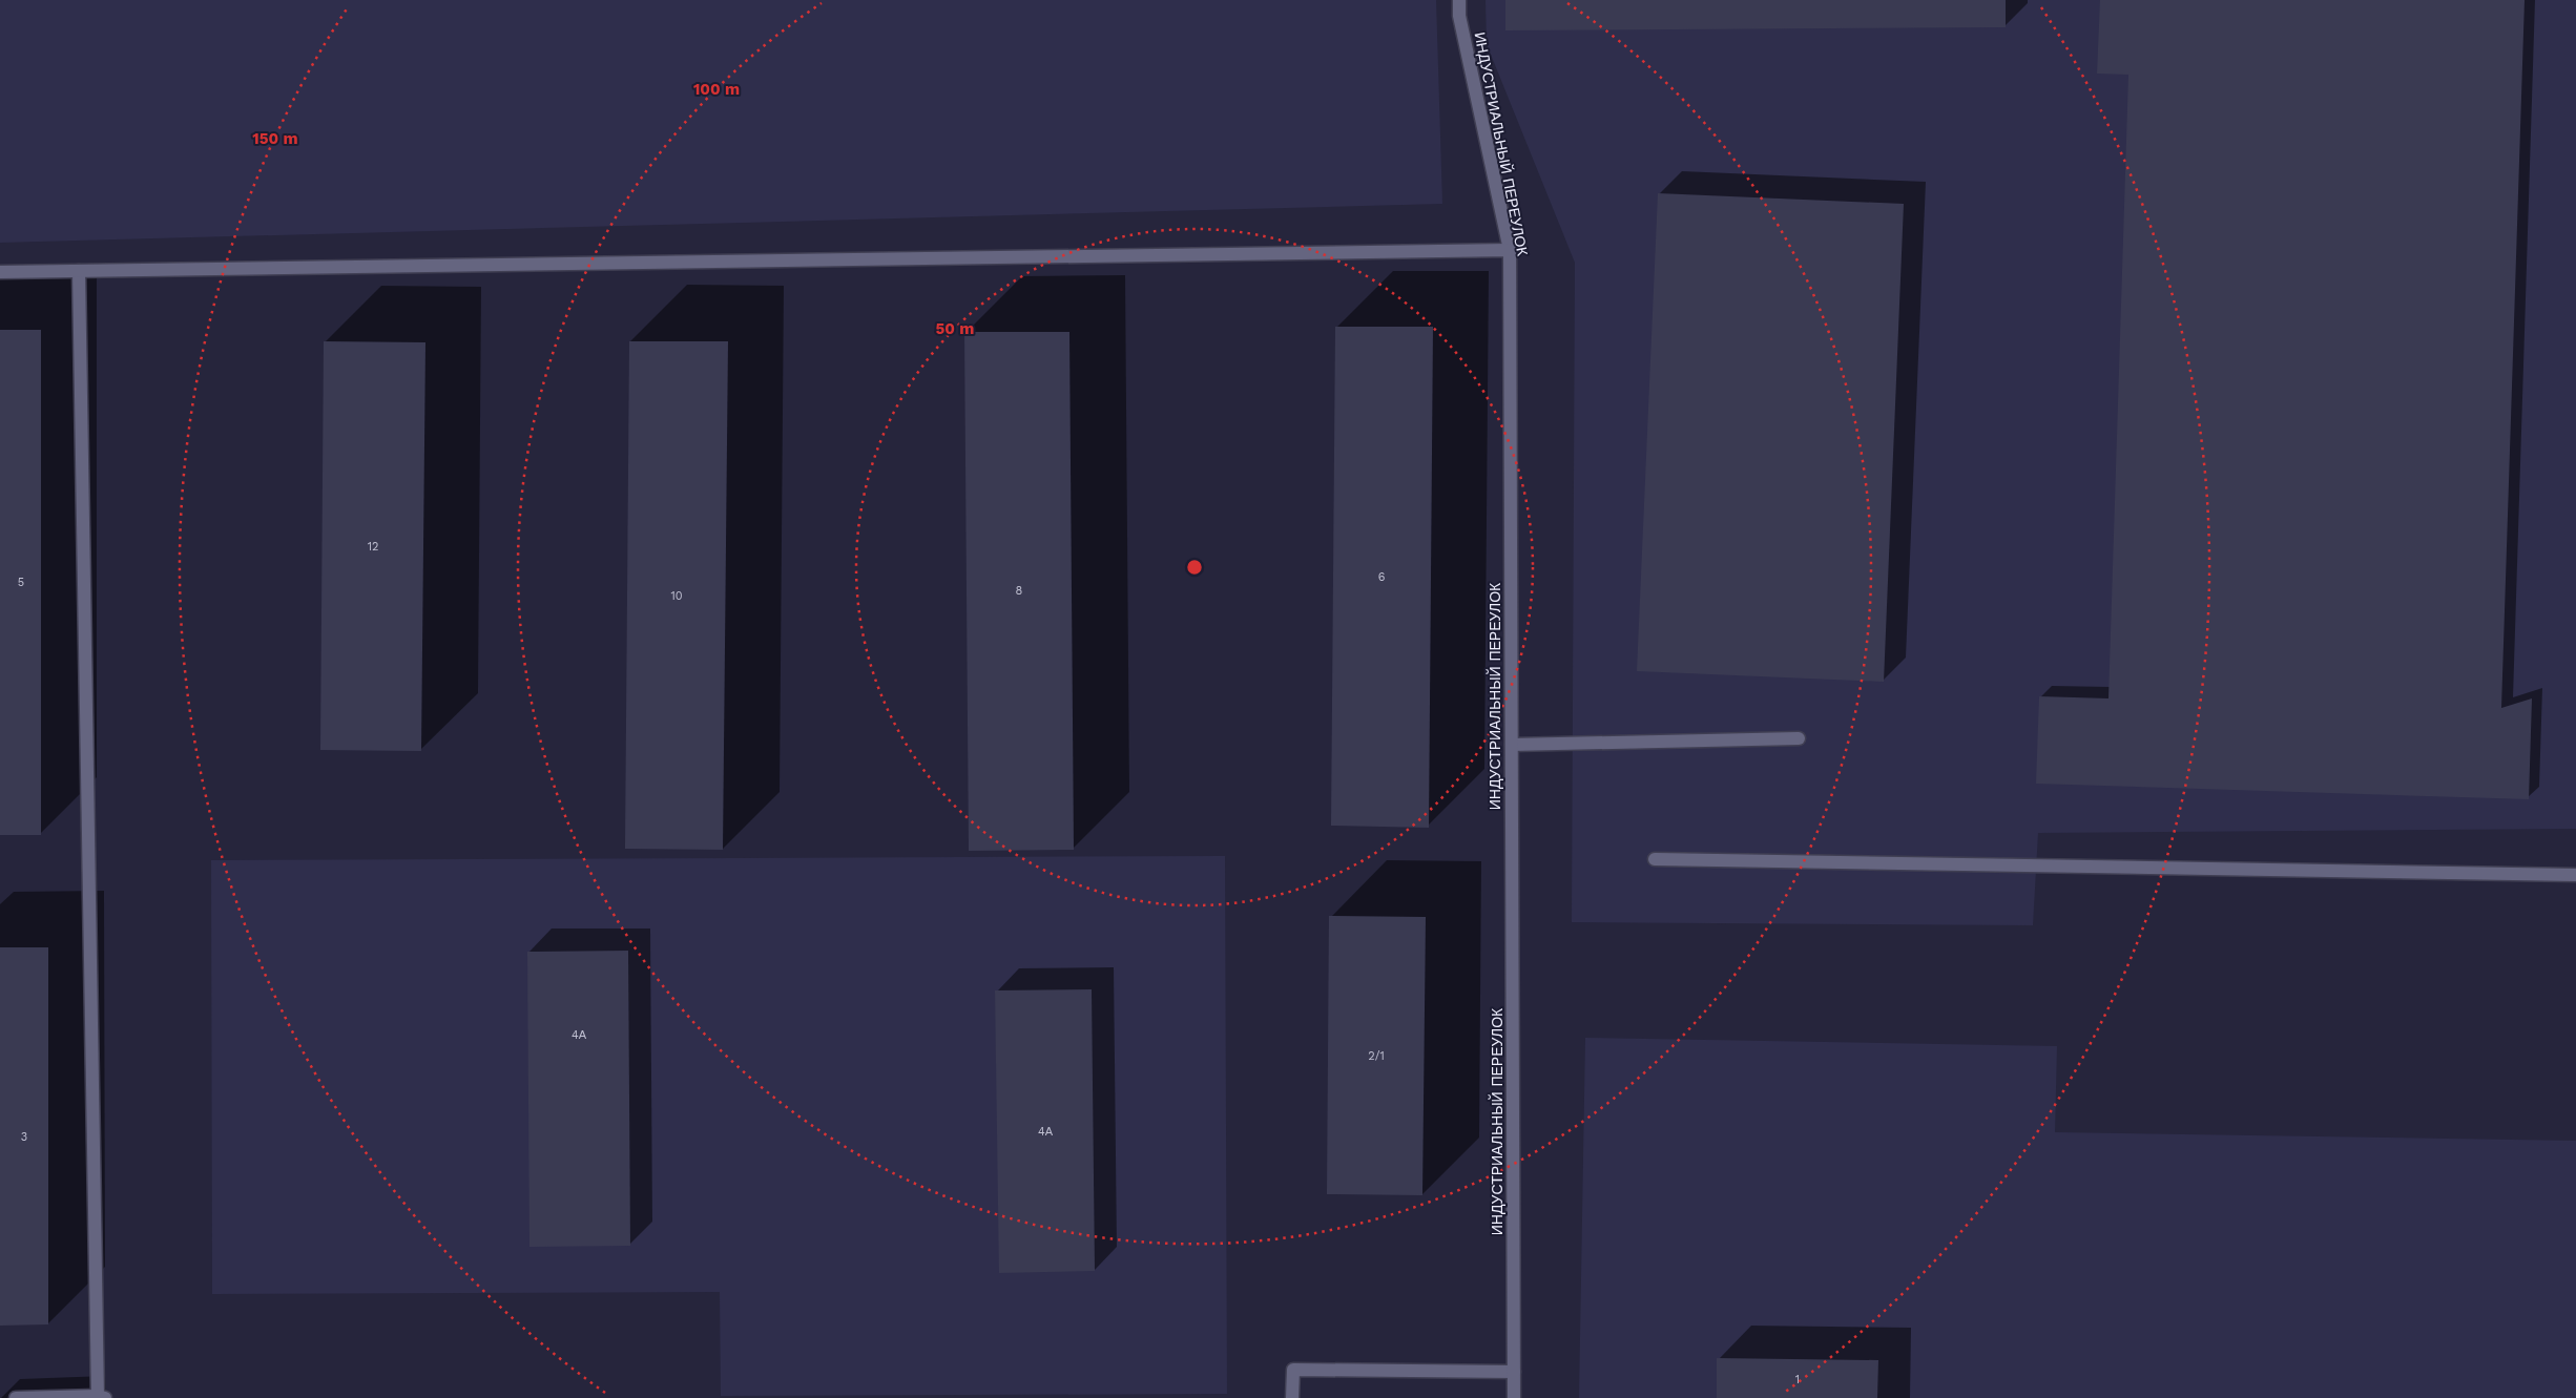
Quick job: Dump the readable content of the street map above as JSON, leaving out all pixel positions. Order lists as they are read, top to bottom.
{
  "streets": {
    "street": ["ИНДУСТРИАЛЬНЫЙ ПЕРЕУЛОК"]
  },
  "house_numbers": [
    "12",
    "6",
    "5",
    "8",
    "10",
    "4А",
    "2/1",
    "4А",
    "3",
    "1"
  ],
  "rings": ["100 m", "150 m", "50 m"]
}
